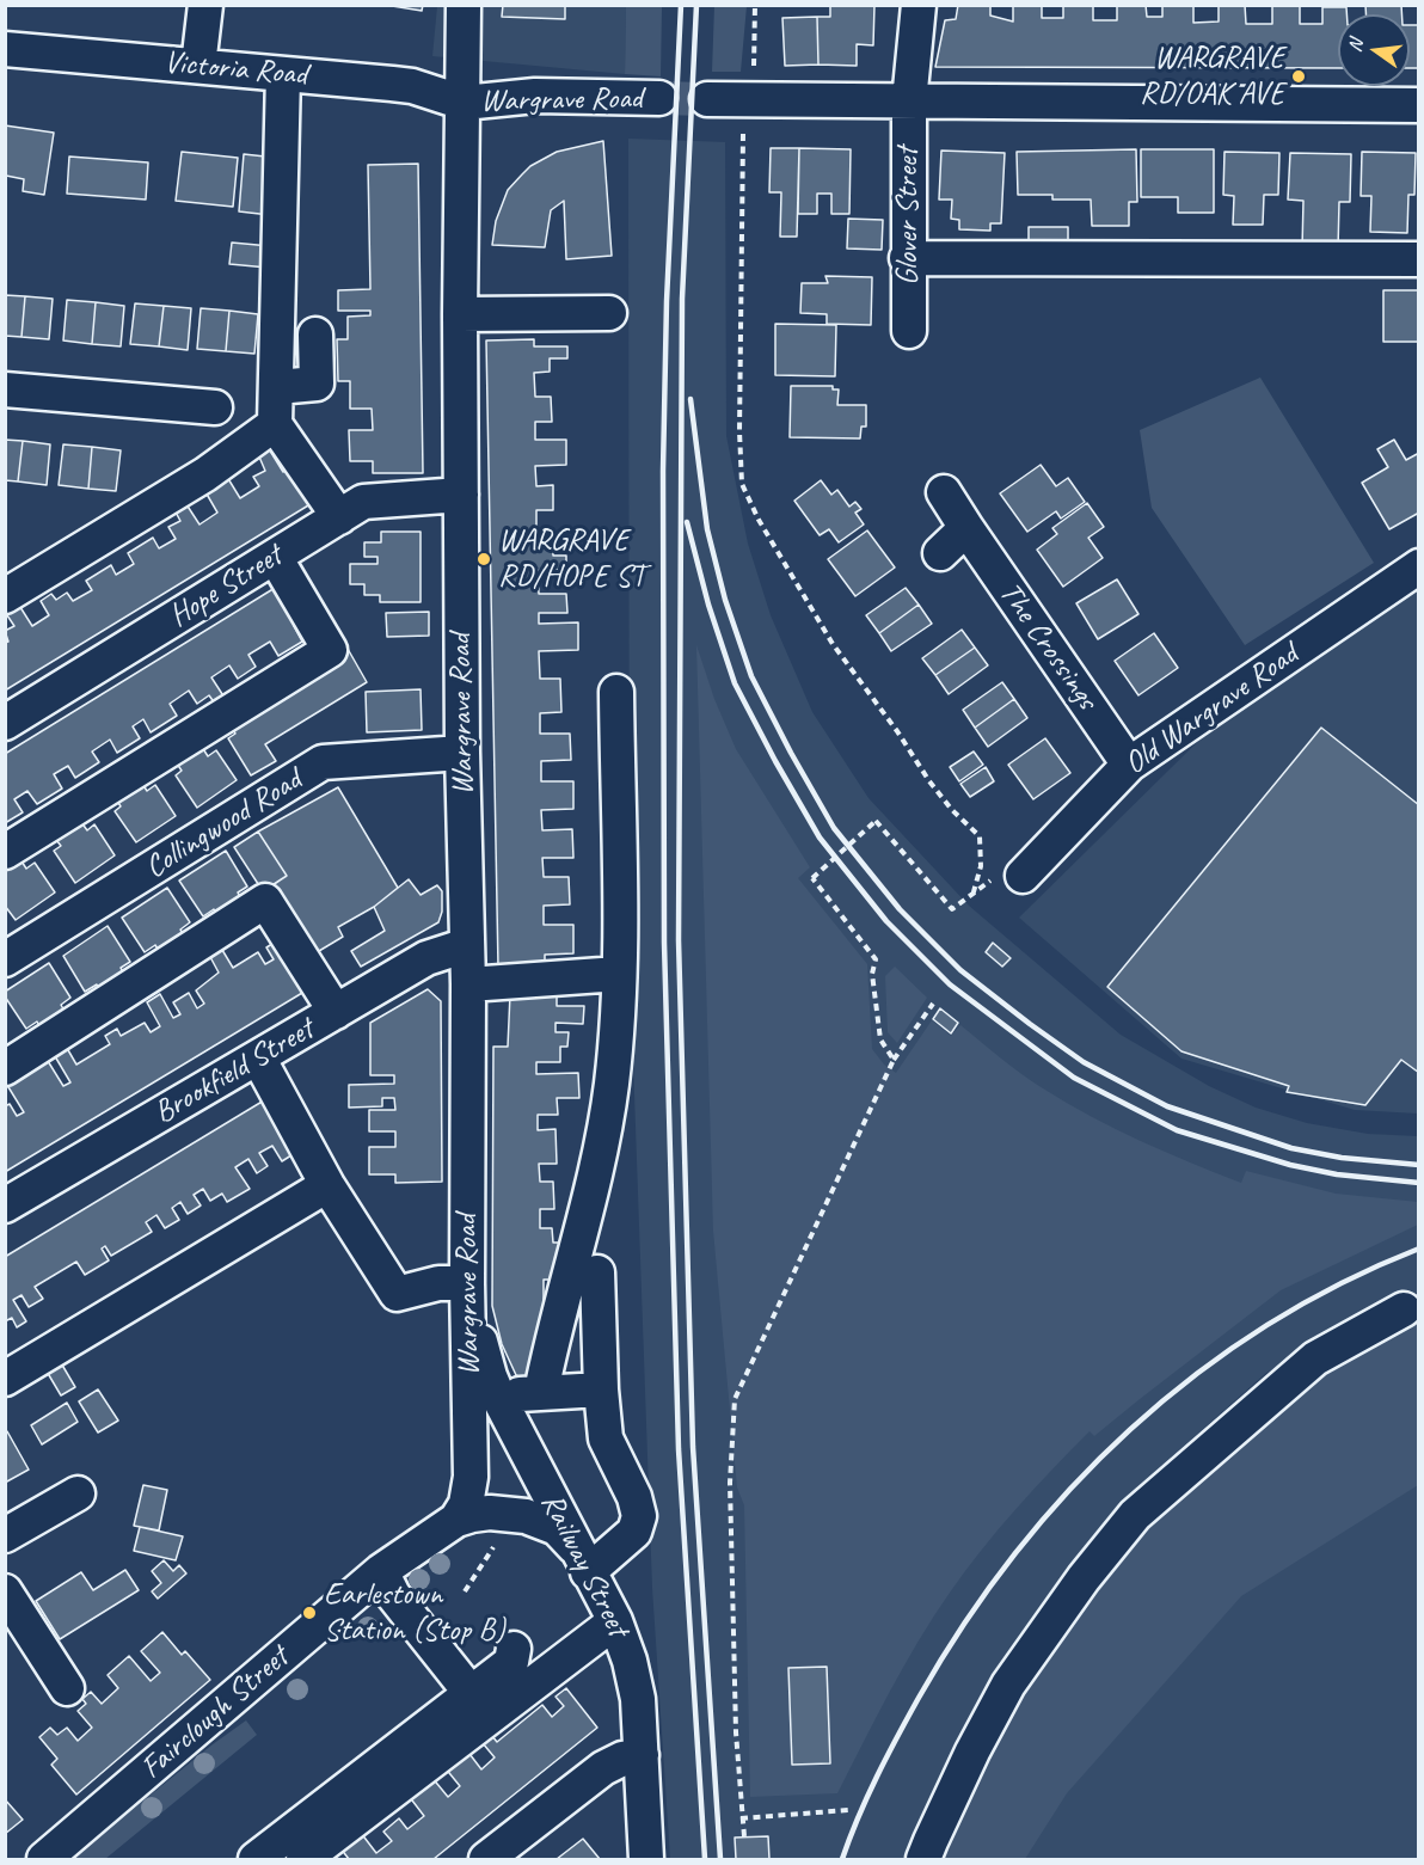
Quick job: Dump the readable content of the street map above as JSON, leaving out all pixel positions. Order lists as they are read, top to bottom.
{
  "streets": {
    "street": [
      "Victoria Road",
      "Wargrave Road",
      "Glover Street",
      "Hope Street",
      "The Crossings",
      "Old Wargrave Road",
      "Collingwood Road",
      "Brookfield Street",
      "Railway Street",
      "Fairclough Street"
    ]
  },
  "crossings": [
    ["Victoria Road", "Wargrave Road"],
    ["Wargrave Road", "Hope Street"],
    ["Wargrave Road", "Collingwood Road"],
    ["Wargrave Road", "Brookfield Street"],
    ["Wargrave Road", "Railway Street"],
    ["Wargrave Road", "Fairclough Street"],
    ["The Crossings", "Old Wargrave Road"],
    ["Railway Street", "Fairclough Street"]
  ],
  "places": ["WARGRAVE RD/OAK AVE", "WARGRAVE RD/HOPE ST", "Earlestown Station (Stop B)"],
  "north": "left"
}
